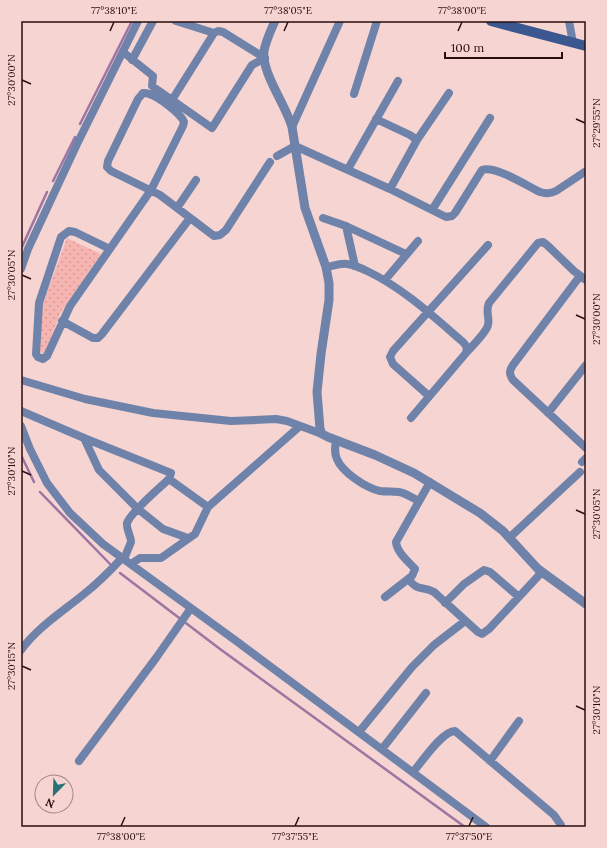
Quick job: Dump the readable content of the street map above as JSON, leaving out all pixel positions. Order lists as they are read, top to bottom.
{
  "scale_bar": "100 m",
  "north": "bottom left",
  "coordinates": [
    "77°38'10\"E",
    "77°38'05\"E",
    "77°38'00\"E",
    "27°30'00\"N",
    "27°29'55\"N",
    "27°30'05\"N",
    "27°30'10\"N",
    "27°30'15\"N",
    "77°37'55\"E",
    "77°37'50\"E"
  ]
}
